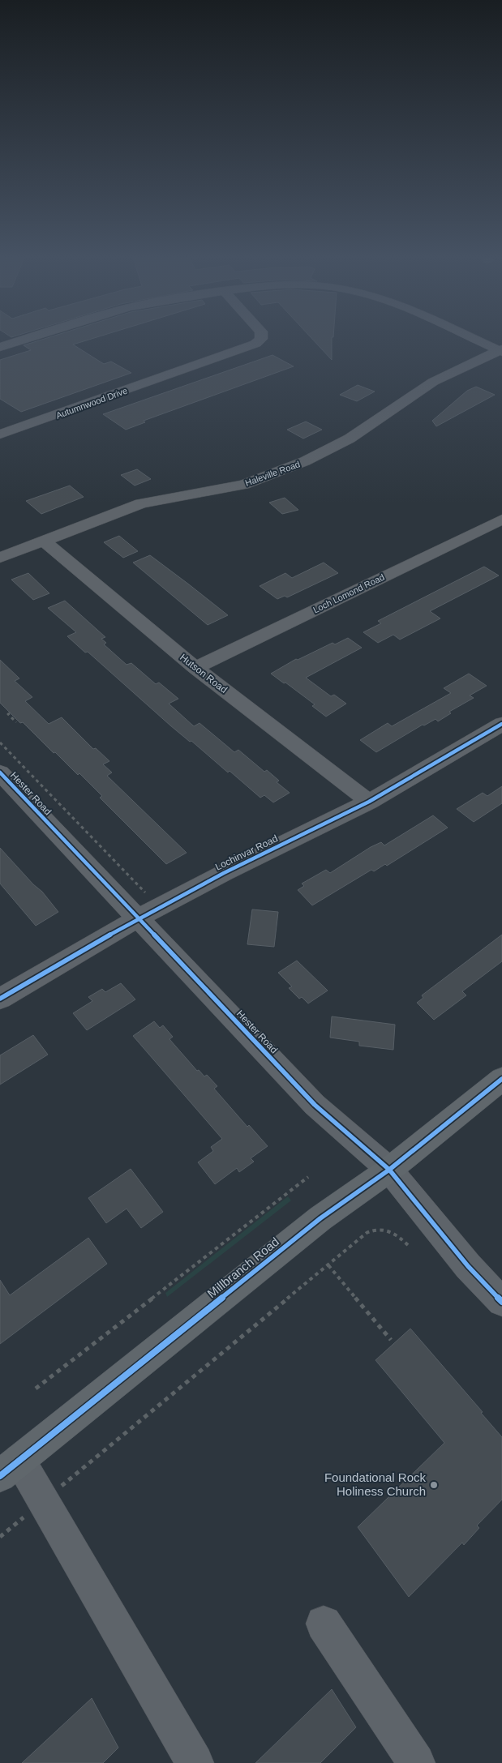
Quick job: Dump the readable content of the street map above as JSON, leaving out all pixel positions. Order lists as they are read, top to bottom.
{
  "streets": {
    "main road": ["Millbranch Road"],
    "street": [
      "Autumnwood Drive",
      "Haleville Road",
      "Loch Lomond Road",
      "Hutson Road",
      "Hester Road",
      "Lochinvar Road"
    ]
  },
  "crossings": [
    ["Haleville Road", "Hutson Road"],
    ["Loch Lomond Road", "Hutson Road"],
    ["Hutson Road", "Lochinvar Road"],
    ["Hester Road", "Lochinvar Road"],
    ["Hester Road", "Millbranch Road"]
  ],
  "places": ["Foundational Rock Holiness Church"]
}
